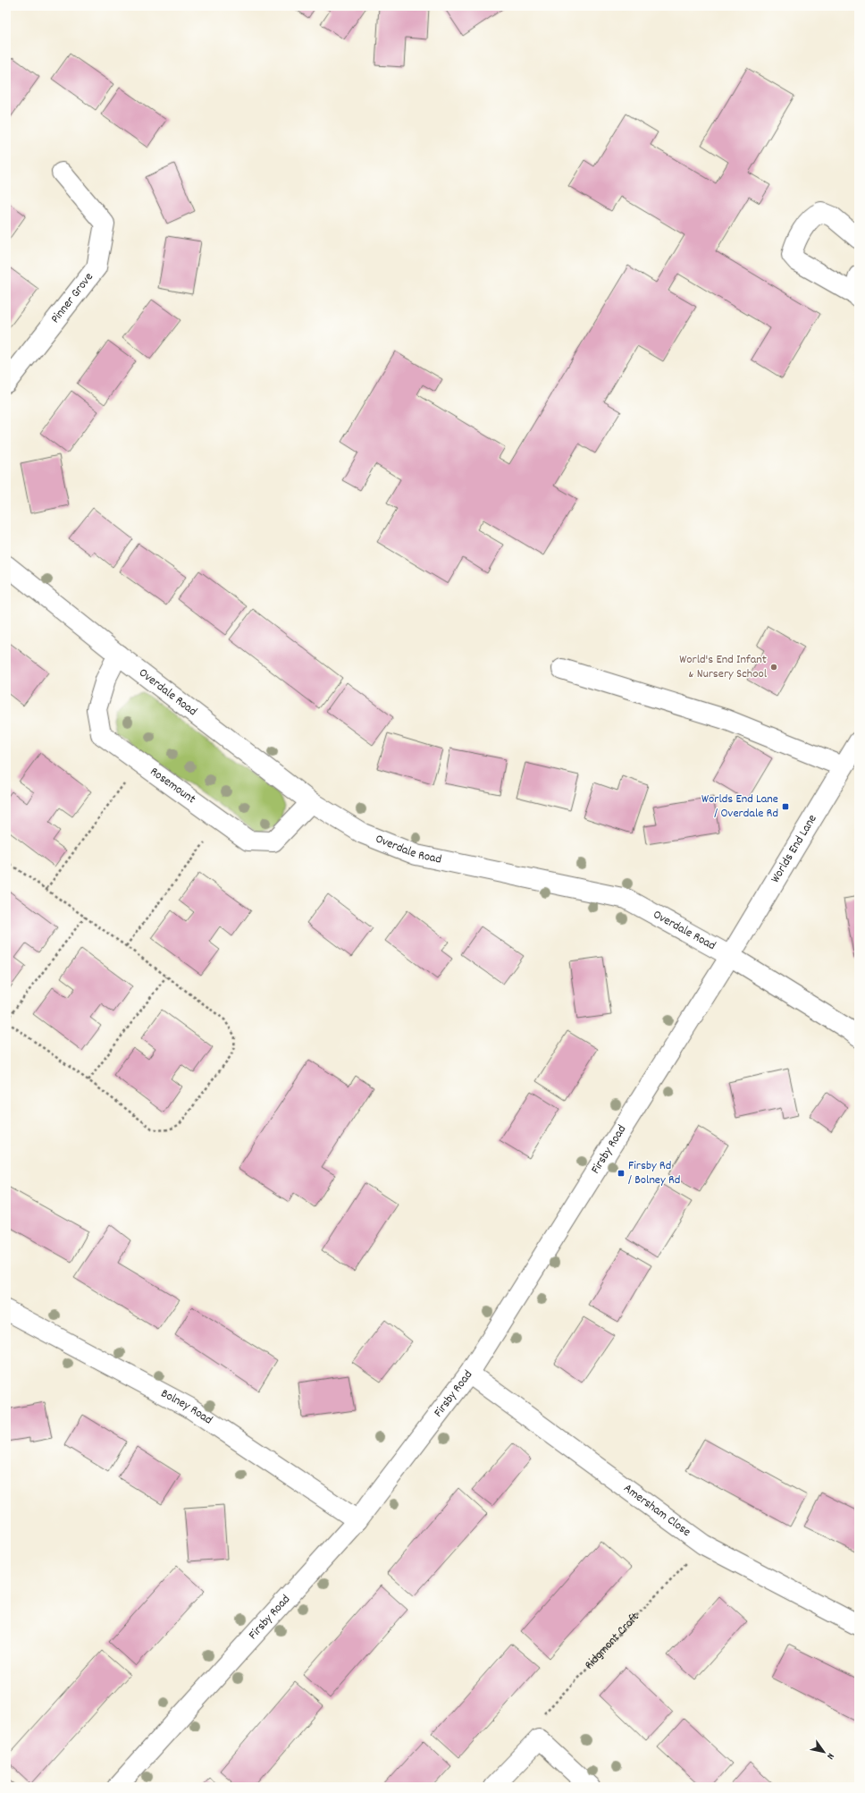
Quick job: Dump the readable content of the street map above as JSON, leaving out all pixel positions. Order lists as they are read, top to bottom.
{
  "streets": {
    "street": [
      "Pinner Grove",
      "Overdale Road",
      "Rosemount",
      "Worlds End Lane",
      "Firsby Road",
      "Bolney Road",
      "Amersham Close"
    ],
    "path": ["Ridgmont Croft"]
  },
  "crossings": [
    ["Overdale Road", "Rosemount"],
    ["Overdale Road", "Worlds End Lane"],
    ["Overdale Road", "Firsby Road"],
    ["Worlds End Lane", "Firsby Road"],
    ["Firsby Road", "Bolney Road"],
    ["Firsby Road", "Amersham Close"],
    ["Amersham Close", "Ridgmont Croft"]
  ],
  "places": {
    "other": ["World's End Infant & Nursery School"],
    "transit": ["Worlds End Lane / Overdale Rd", "Firsby Rd / Bolney Rd"]
  },
  "north": "bottom right"
}
